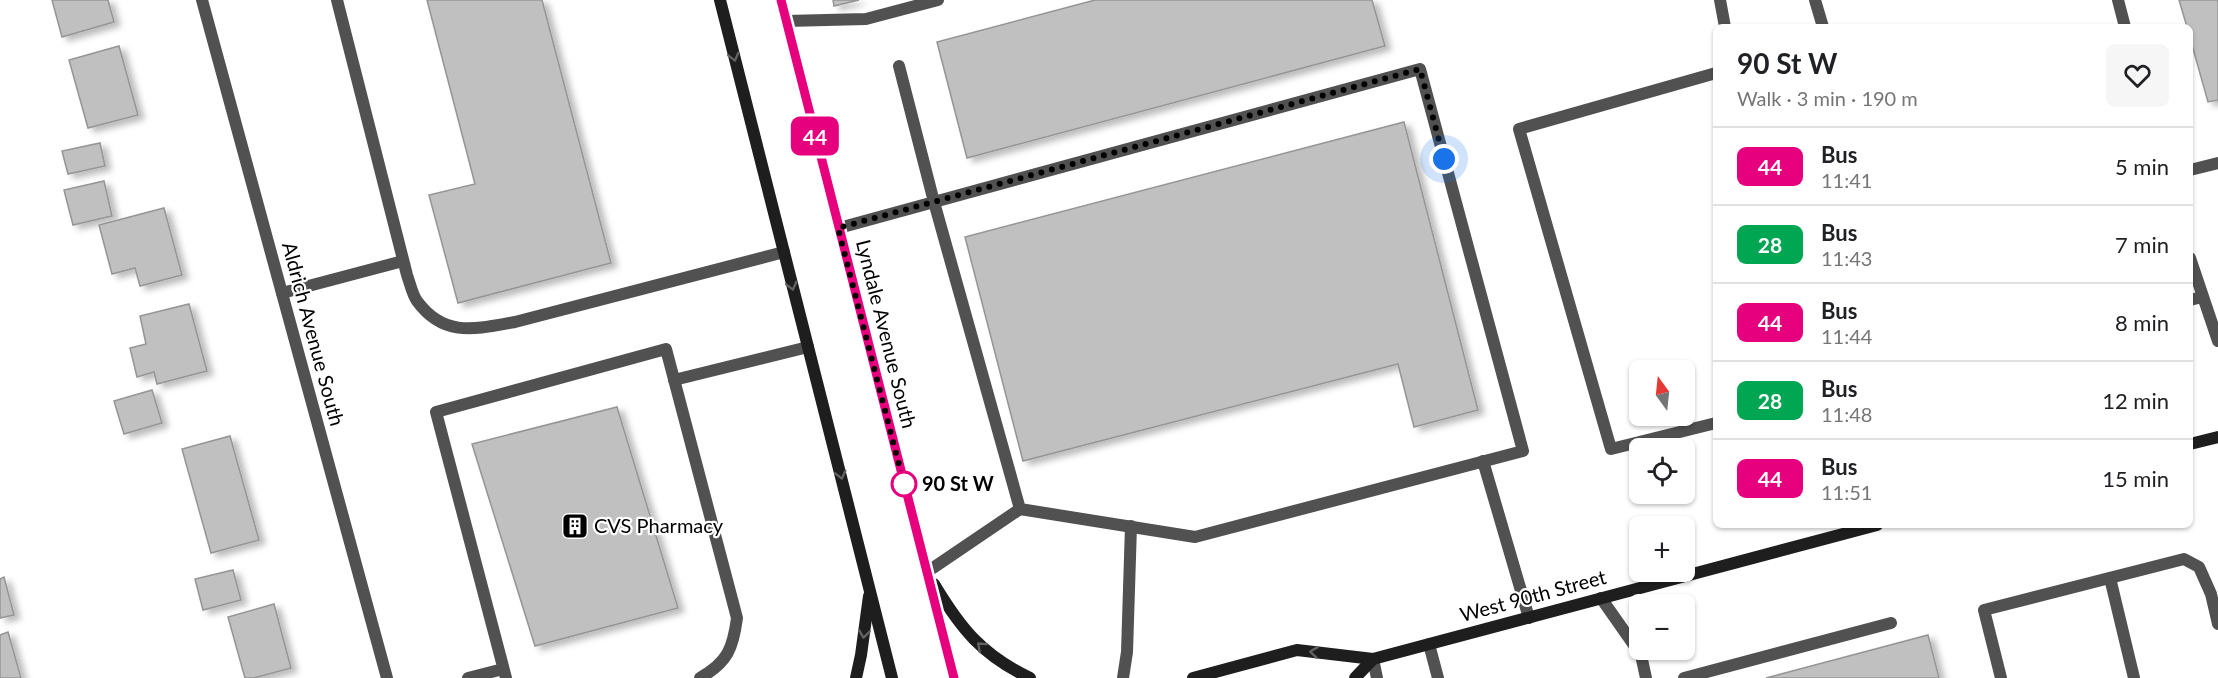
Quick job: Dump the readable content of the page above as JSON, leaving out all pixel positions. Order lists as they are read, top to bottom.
{
  "streets": {
    "main road": ["Lyndale Avenue South", "West 90th Street"],
    "street": ["Aldrich Avenue South"]
  },
  "places": {
    "other": ["90 St W"],
    "building": ["CVS Pharmacy"]
  },
  "lines": ["bus line 44"],
  "north": "top",
  "page": {
    "on_map": "44",
    "heading": ["90 St W", "Walk · 3 min · 190 m"],
    "list": [
      {
        "mark": "44",
        "name": "Bus",
        "note": "11:41",
        "value": "5 min"
      },
      {
        "mark": "28",
        "name": "Bus",
        "note": "11:43",
        "value": "7 min"
      },
      {
        "mark": "44",
        "name": "Bus",
        "note": "11:44",
        "value": "8 min"
      },
      {
        "mark": "28",
        "name": "Bus",
        "note": "11:48",
        "value": "12 min"
      },
      {
        "mark": "44",
        "name": "Bus",
        "note": "11:51",
        "value": "15 min"
      }
    ],
    "map_buttons": ["+", "−"]
  }
}
